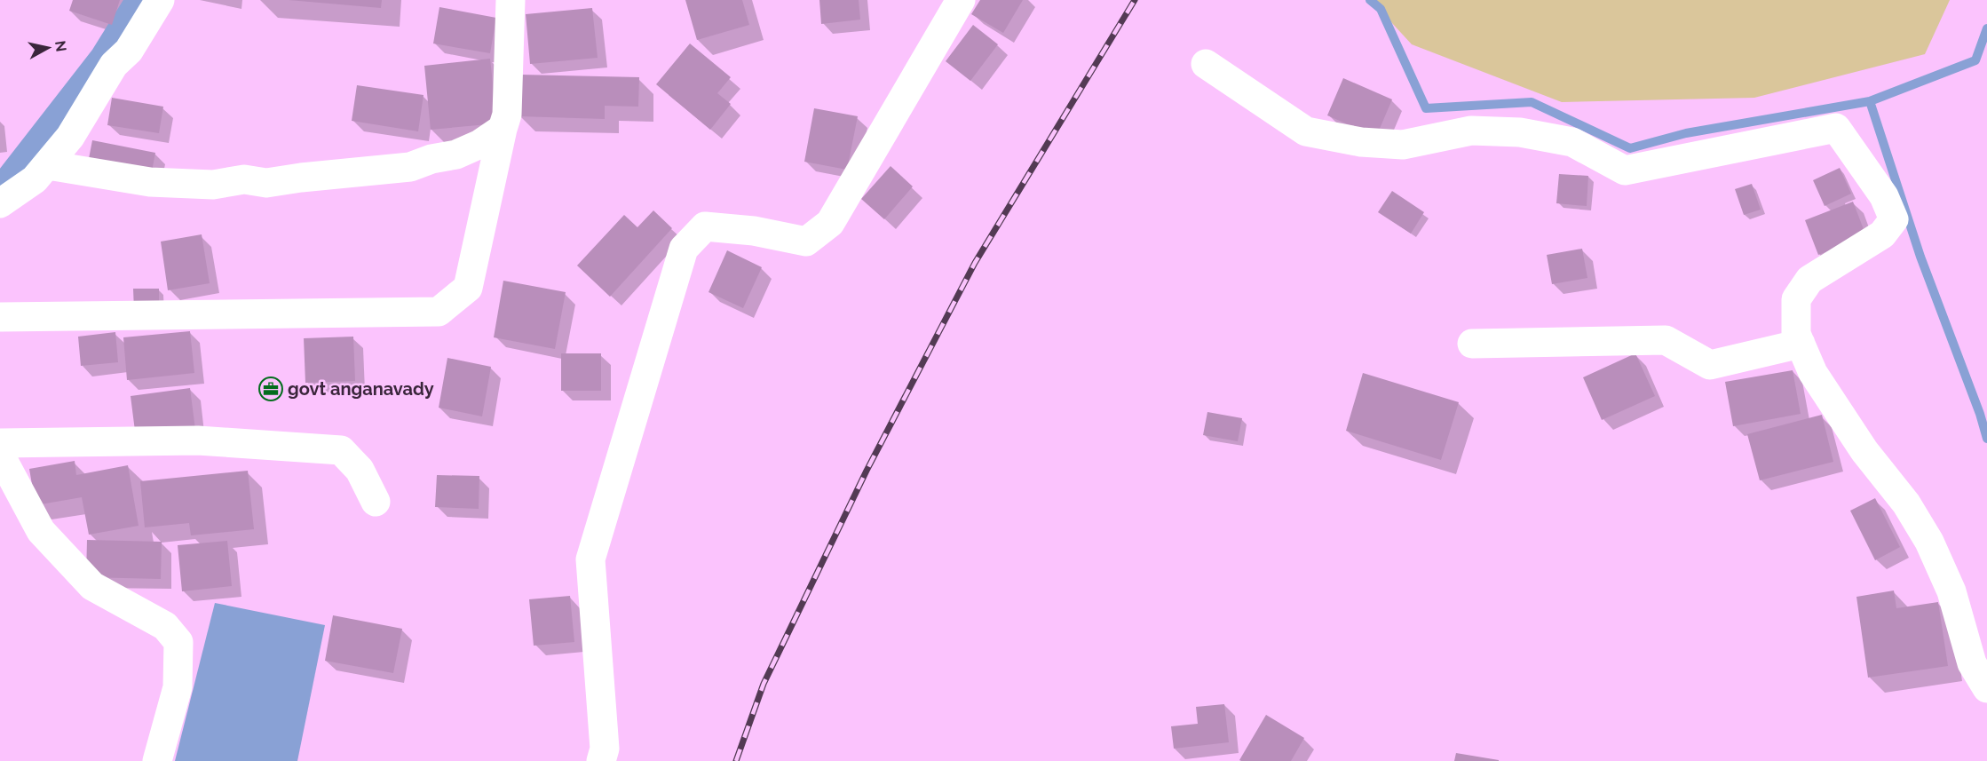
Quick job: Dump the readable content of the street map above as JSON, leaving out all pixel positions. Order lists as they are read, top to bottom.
{
  "places": {
    "office": ["govt anganavady"]
  },
  "north": "right"
}
